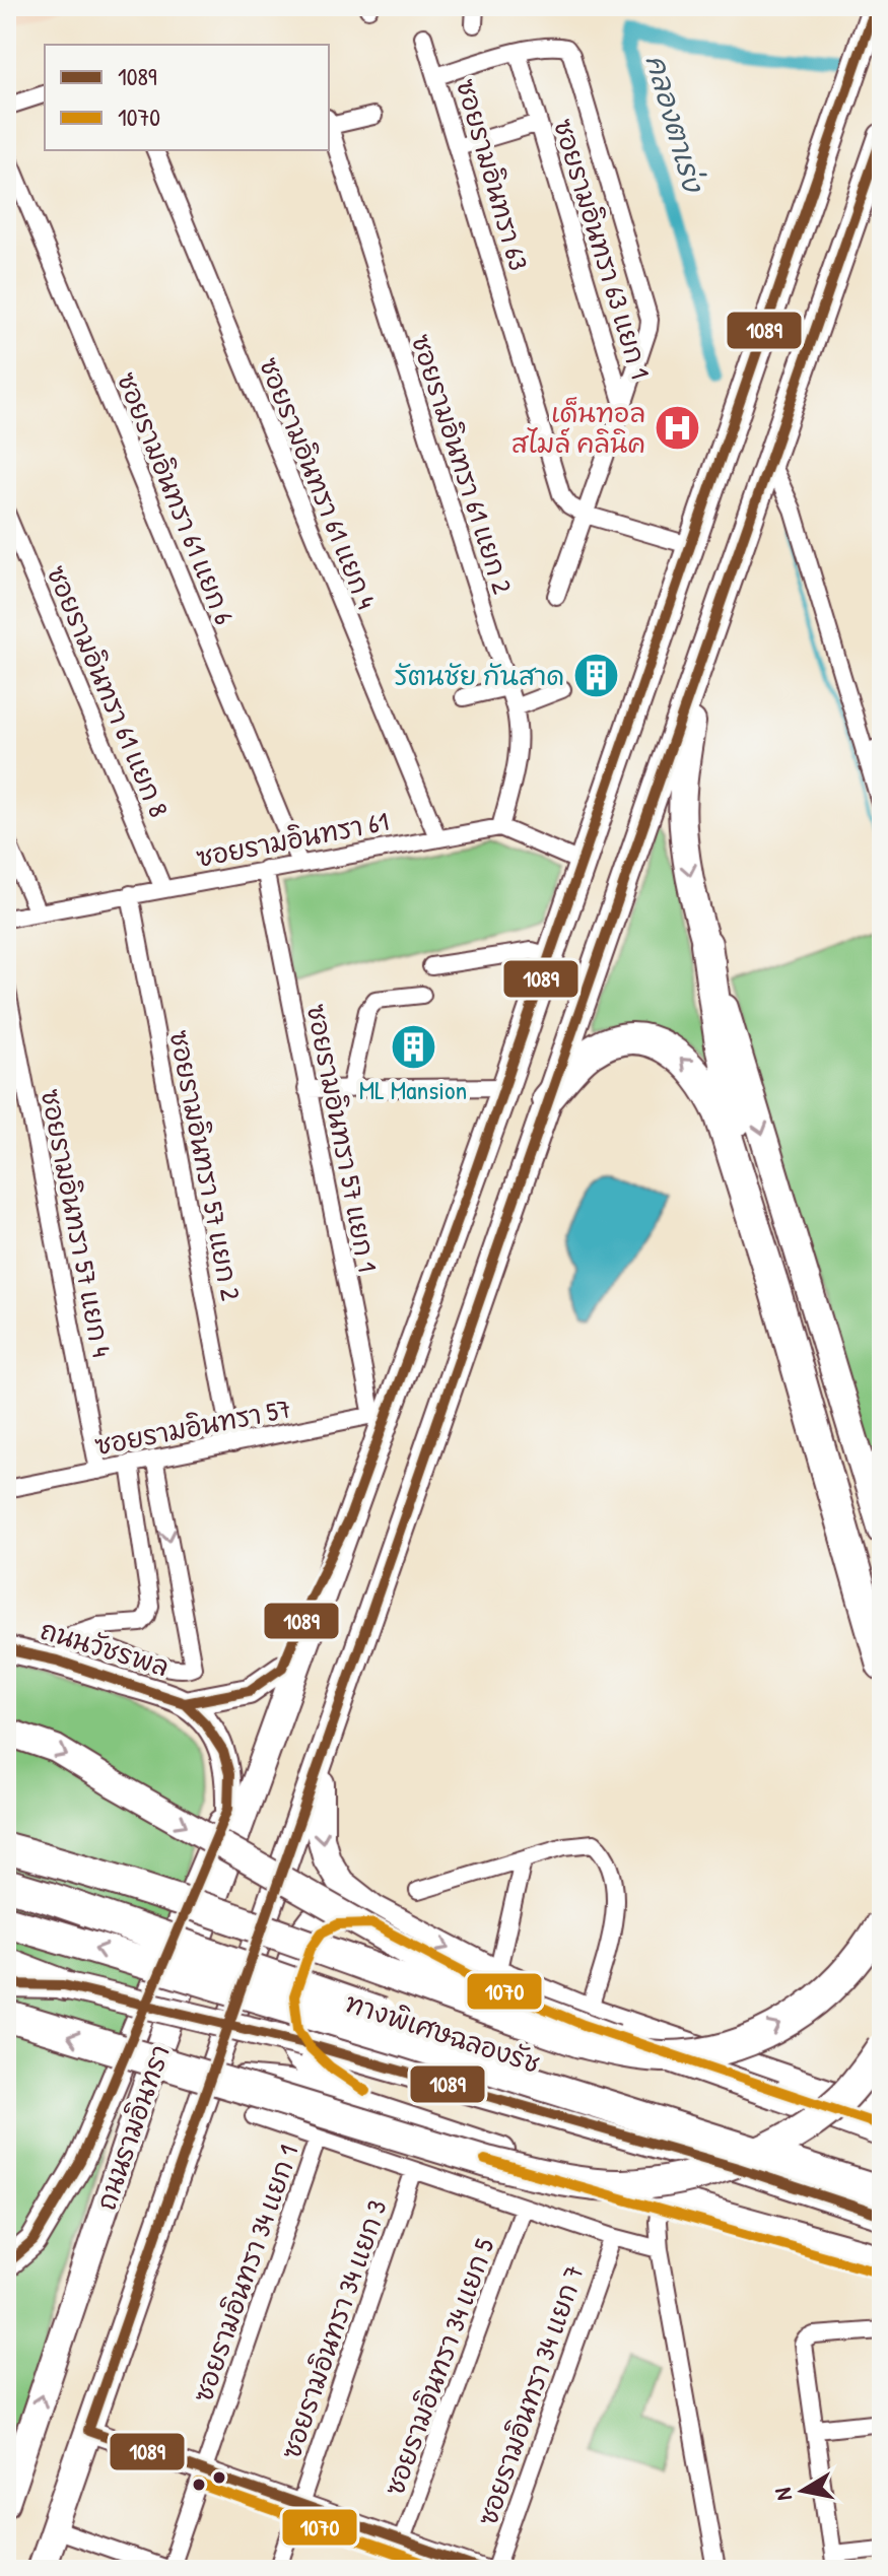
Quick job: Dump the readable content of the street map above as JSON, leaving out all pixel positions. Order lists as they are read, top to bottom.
{
  "streets": {
    "highway": ["ทางพิเศษฉลองรัช"],
    "main road": ["ถนนวัชรพล", "ถนนรามอินทรา"],
    "street": [
      "ซอยรามอินทรา 63",
      "ซอยรามอินทรา 63 แยก 1",
      "ซอยรามอินทรา 61 แยก 2",
      "ซอยรามอินทรา 61 แยก 4",
      "ซอยรามอินทรา 61 แยก 6",
      "ซอยรามอินทรา 61 แยก 8",
      "ซอยรามอินทรา 61",
      "ซอยรามอินทรา 57 แยก 1",
      "ซอยรามอินทรา 57 แยก 2",
      "ซอยรามอินทรา 57 แยก 4",
      "ซอยรามอินทรา 57",
      "ซอยรามอินทรา 34 แยก 1",
      "ซอยรามอินทรา 34 แยก 3",
      "ซอยรามอินทรา 34 แยก 5",
      "ซอยรามอินทรา 34 แยก 7"
    ]
  },
  "crossings": [
    ["ซอยรามอินทรา 63", "ซอยรามอินทรา 63 แยก 1"],
    ["ซอยรามอินทรา 61 แยก 2", "ซอยรามอินทรา 61"],
    ["ซอยรามอินทรา 61 แยก 4", "ซอยรามอินทรา 61"],
    ["ซอยรามอินทรา 61 แยก 6", "ซอยรามอินทรา 61"],
    ["ซอยรามอินทรา 61 แยก 8", "ซอยรามอินทรา 61"],
    ["ซอยรามอินทรา 61", "ซอยรามอินทรา 57 แยก 1"],
    ["ซอยรามอินทรา 61", "ซอยรามอินทรา 57 แยก 2"],
    ["ซอยรามอินทรา 57 แยก 1", "ซอยรามอินทรา 57"],
    ["ซอยรามอินทรา 57 แยก 1", "ถนนรามอินทรา"],
    ["ซอยรามอินทรา 57 แยก 2", "ซอยรามอินทรา 57"],
    ["ซอยรามอินทรา 57 แยก 4", "ซอยรามอินทรา 57"],
    ["ซอยรามอินทรา 57", "ถนนรามอินทรา"]
  ],
  "water": ["คลองตาเร่ง"],
  "places": {
    "hospital": ["เด็นทอล สไมล์ คลินิค"],
    "building": ["รัตนชัย กันสาด", "ML Mansion"]
  },
  "lines": ["transit line 1089", "transit line 1070"],
  "legend": ["1089", "1070"],
  "north": "left"
}
